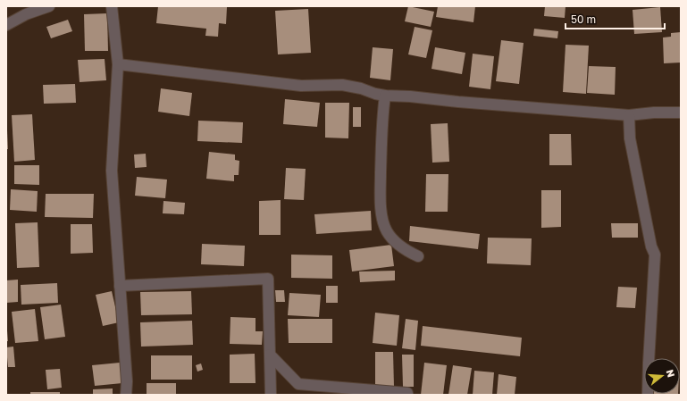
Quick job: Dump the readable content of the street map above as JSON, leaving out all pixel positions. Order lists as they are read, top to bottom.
{
  "scale_bar": "50 m",
  "north": "right"
}
